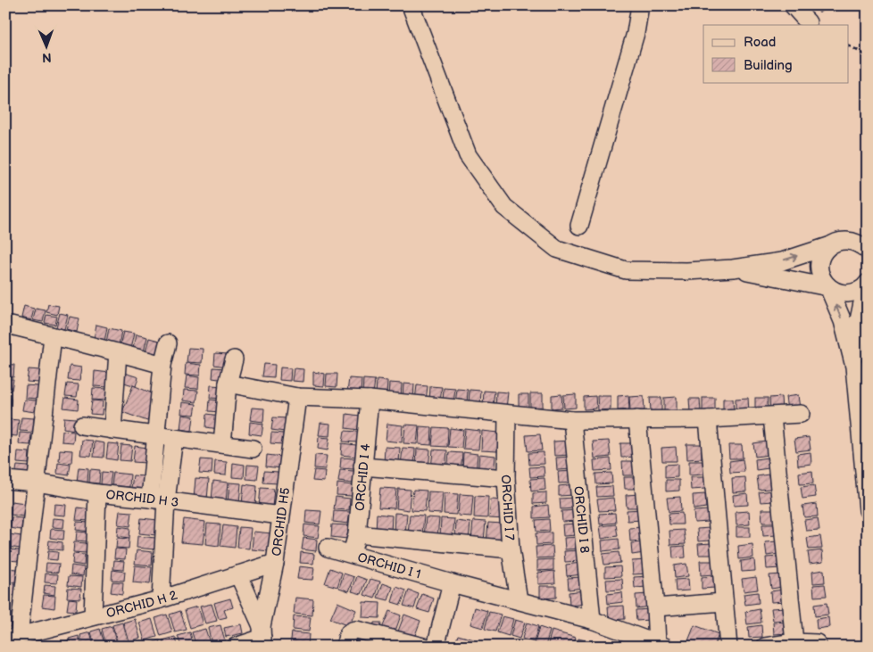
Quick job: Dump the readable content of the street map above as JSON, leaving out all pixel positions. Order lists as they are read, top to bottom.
{
  "streets": {
    "street": [
      "ORCHID I 4",
      "ORCHID H 3",
      "ORCHID I 7",
      "ORCHID I 8",
      "ORCHID H5",
      "ORCHID I 1",
      "ORCHID H 2"
    ]
  },
  "crossings": [
    ["ORCHID I 4", "ORCHID I 1"],
    ["ORCHID H 3", "ORCHID H5"],
    ["ORCHID I 7", "ORCHID I 1"],
    ["ORCHID I 8", "ORCHID I 1"],
    ["ORCHID H5", "ORCHID H 2"]
  ],
  "legend": ["Road", "Building"],
  "north": "bottom"
}
